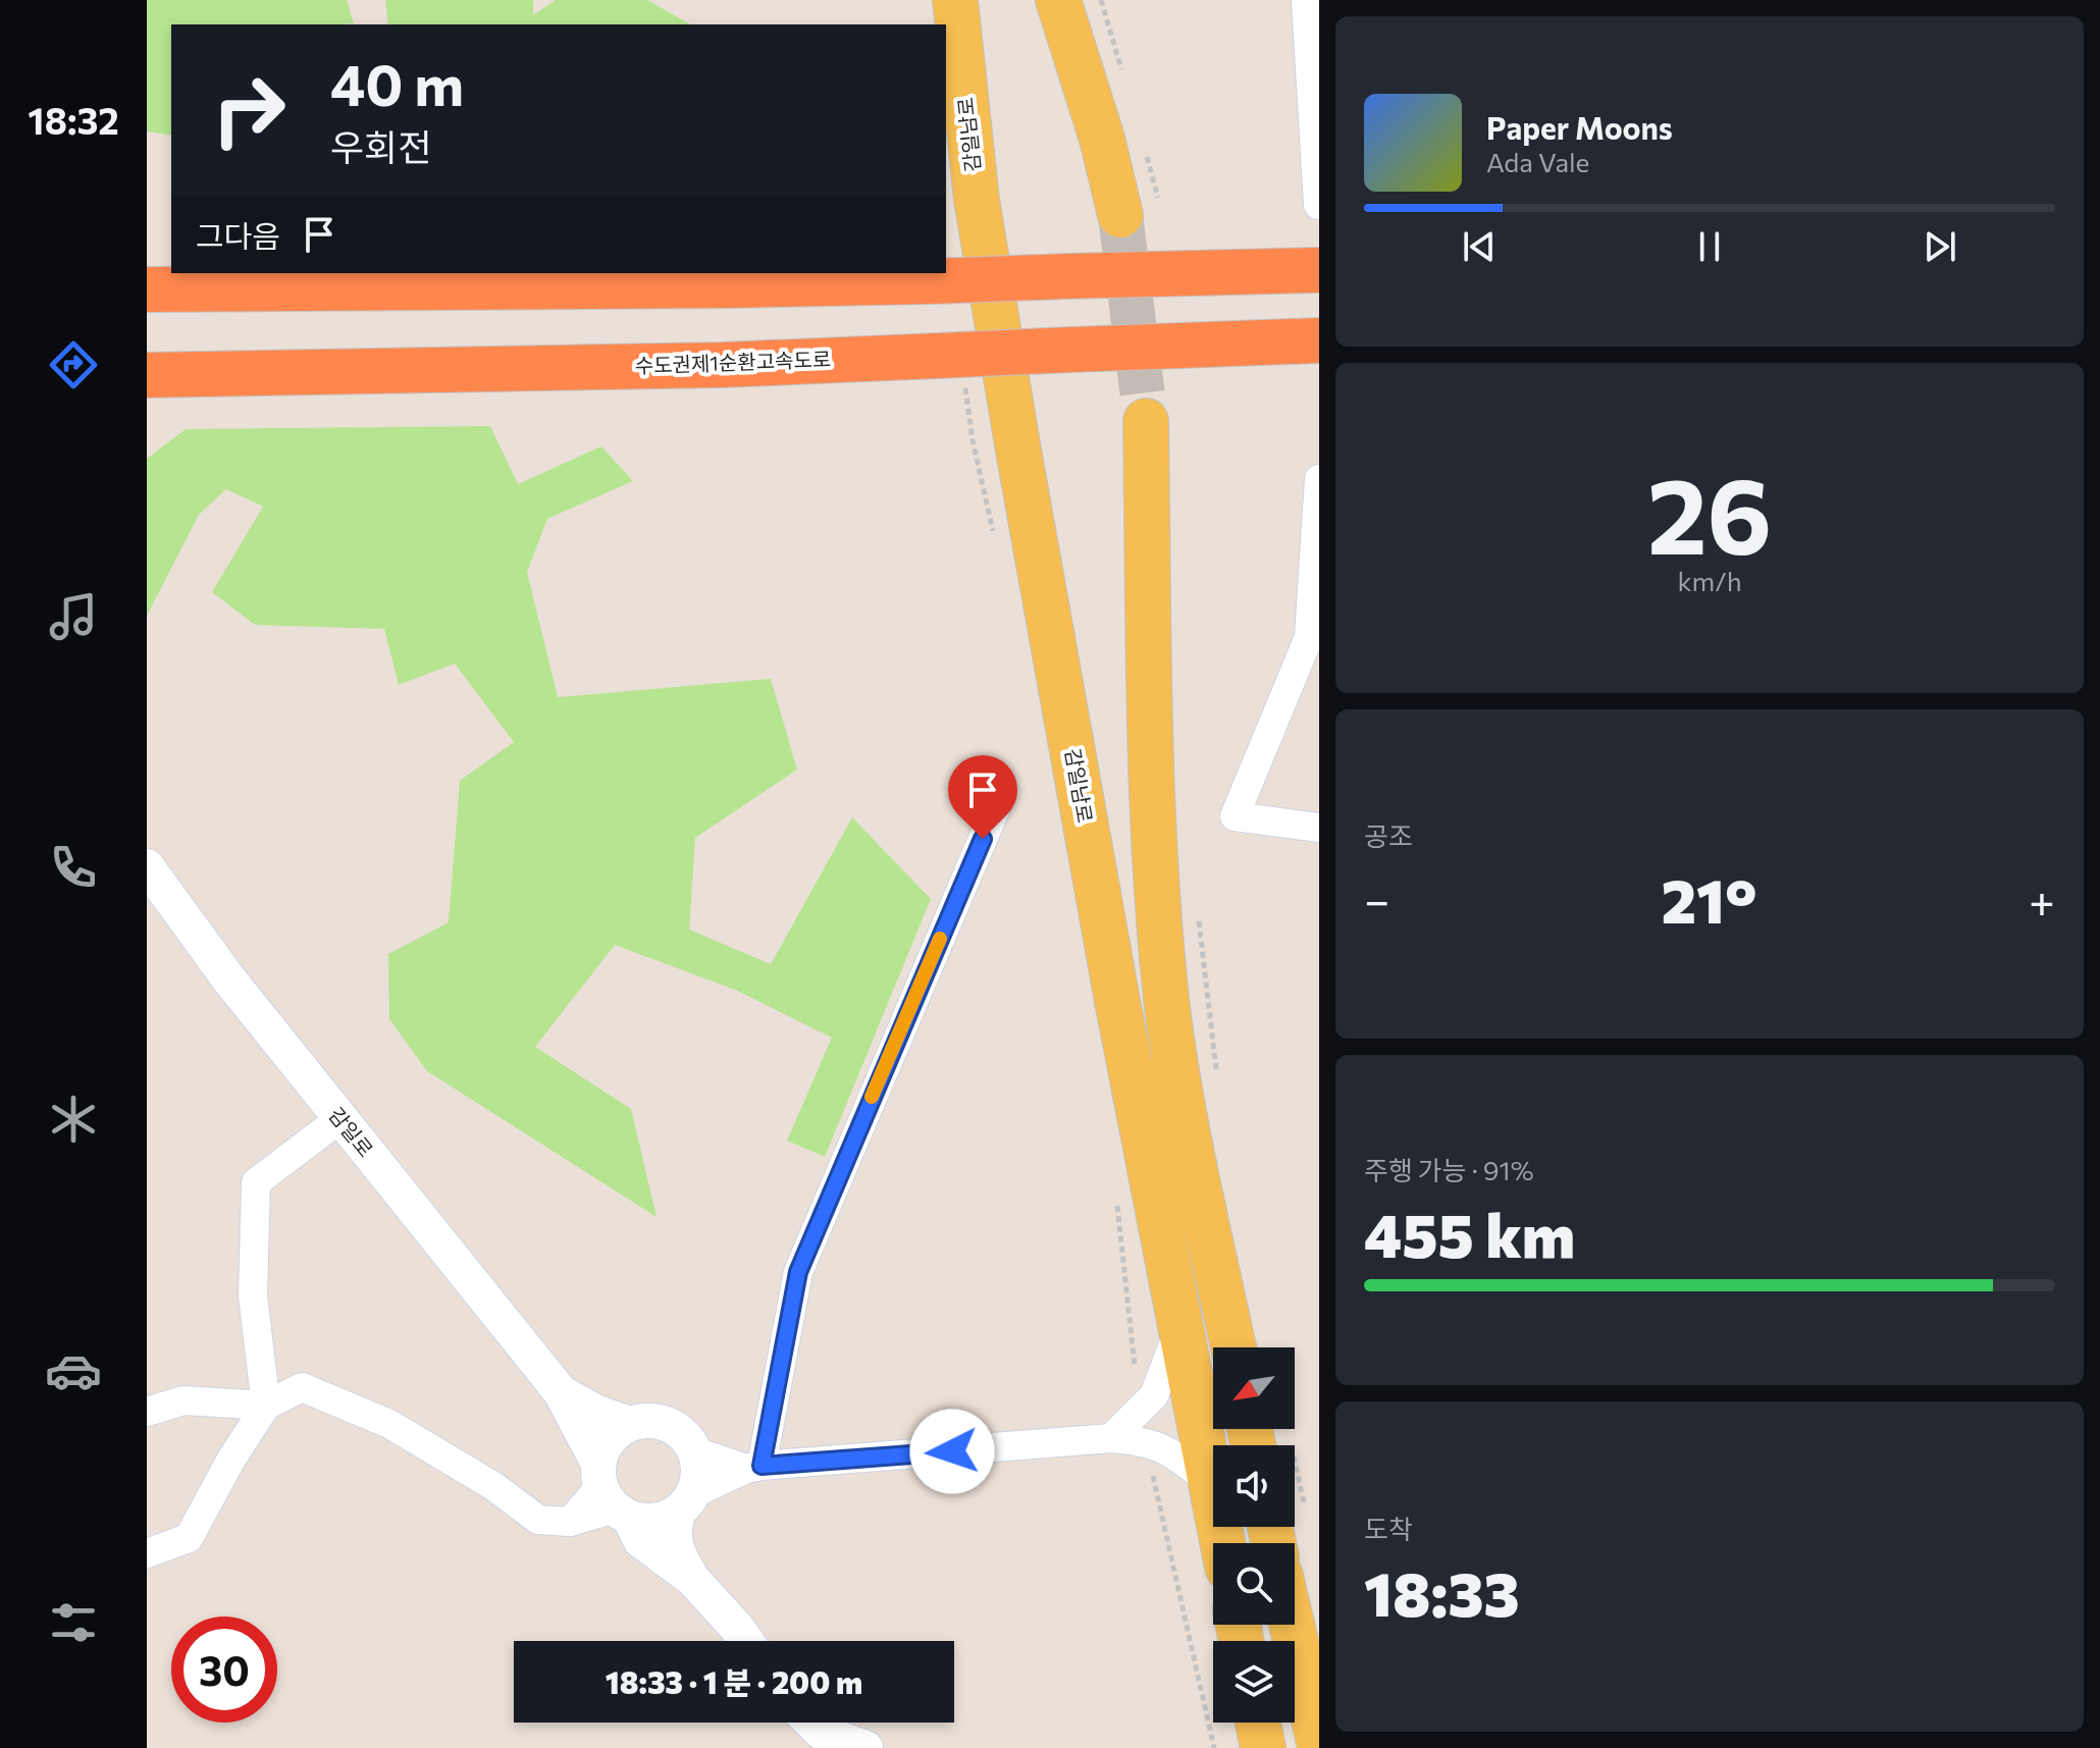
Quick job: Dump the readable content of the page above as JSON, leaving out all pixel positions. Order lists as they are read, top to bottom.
{
  "streets": {
    "highway": ["수도권제1순환고속도로"],
    "main road": ["감일남로"],
    "street": ["감일로"]
  },
  "north": "bottom left",
  "page": {
    "tabs": "18:32",
    "turn": ["40 m", "우회전"],
    "song": ["Paper Moons", "Ada Vale"],
    "then": "그다음",
    "tile": [
      ["26", "km/h"],
      "공조",
      ["주행 가능 · 91%", "455 km"],
      ["도착", "18:33"]
    ],
    "heat": ["−", "21°", "+"],
    "limit": "30",
    "trip": "18:33 · 1 분 · 200 m"
  }
}
